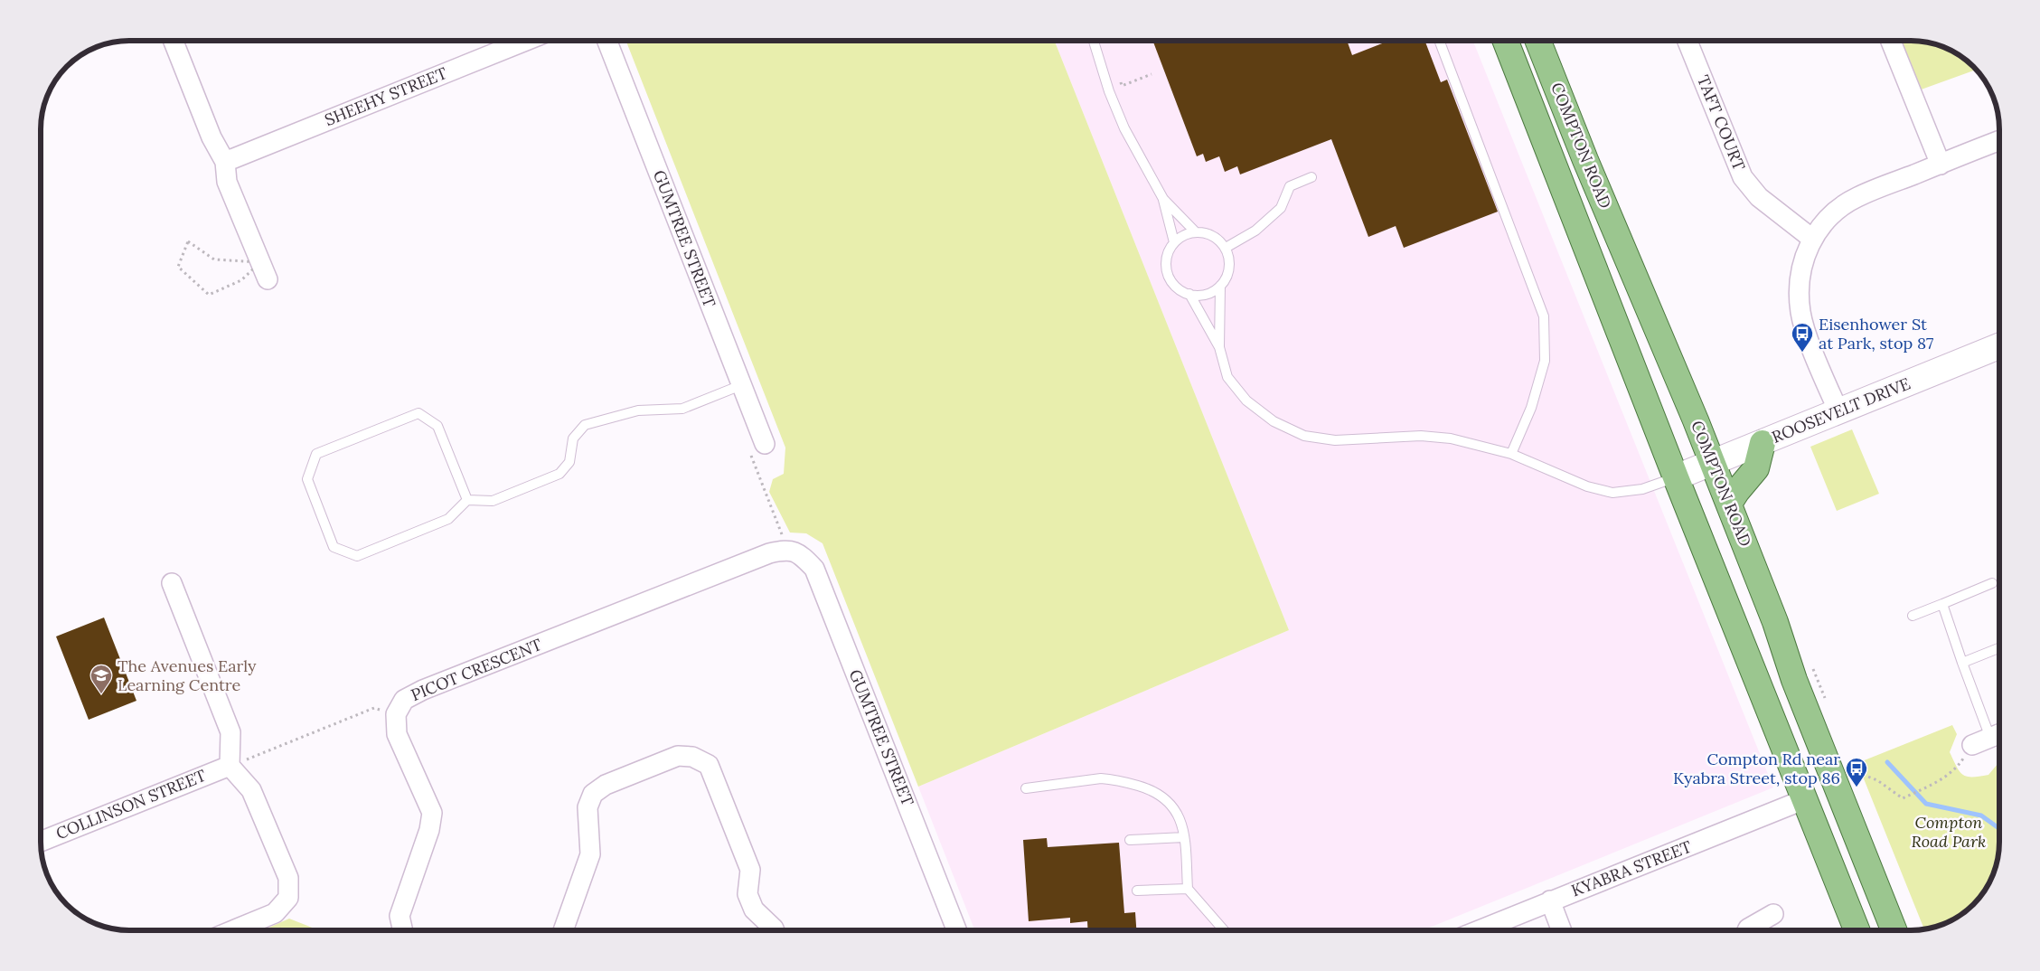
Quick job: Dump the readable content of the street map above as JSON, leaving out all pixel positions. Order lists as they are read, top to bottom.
{
  "streets": {
    "main road": ["COMPTON ROAD"],
    "street": [
      "SHEEHY STREET",
      "TAFT COURT",
      "GUMTREE STREET",
      "ROOSEVELT DRIVE",
      "PICOT CRESCENT",
      "COLLINSON STREET",
      "KYABRA STREET"
    ]
  },
  "crossings": [
    ["COMPTON ROAD", "ROOSEVELT DRIVE"],
    ["COMPTON ROAD", "KYABRA STREET"],
    ["GUMTREE STREET", "PICOT CRESCENT"]
  ],
  "parks": ["Compton Road Park"],
  "places": {
    "bus stop": ["Eisenhower St at Park, stop 87", "Compton Rd near Kyabra Street, stop 86"],
    "school or university": ["The Avenues Early Learning Centre"]
  }
}
